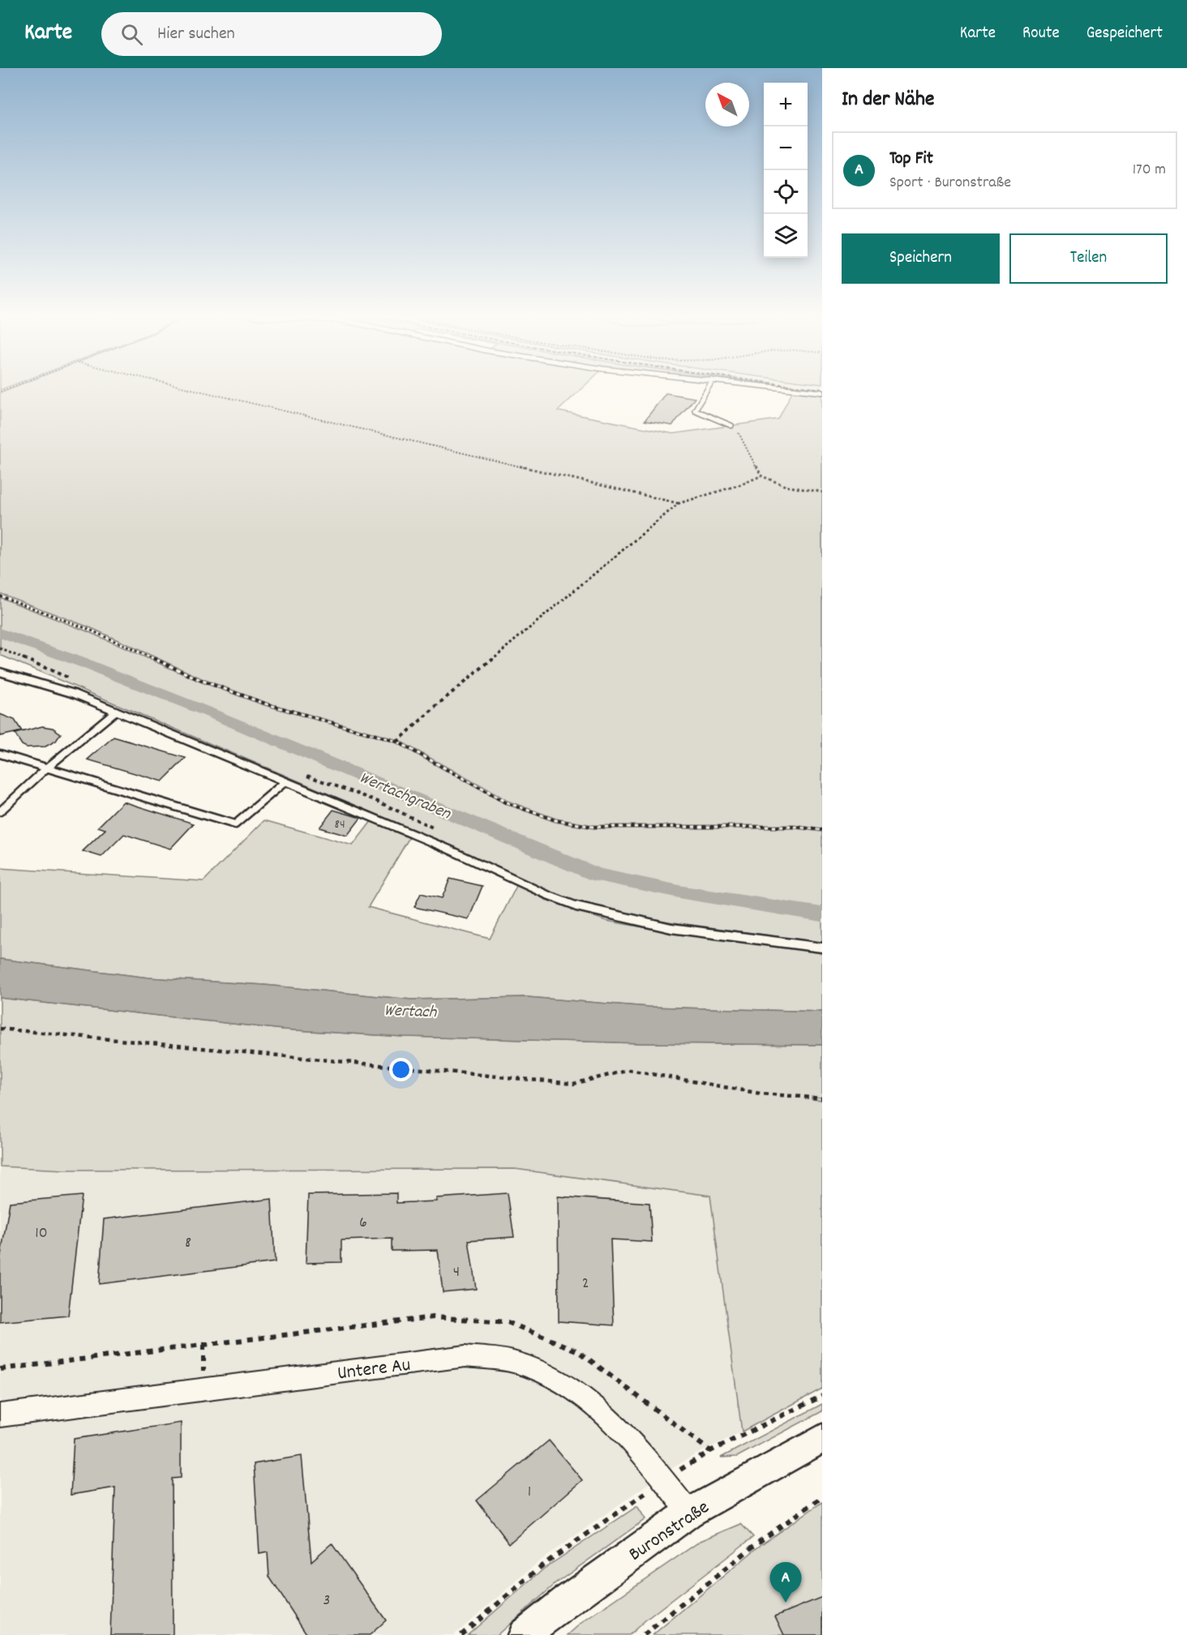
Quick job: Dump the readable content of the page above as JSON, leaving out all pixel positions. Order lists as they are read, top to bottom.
{
  "streets": {
    "street": ["Untere Au", "Buronstraße"]
  },
  "crossings": [
    ["Untere Au", "Buronstraße"]
  ],
  "water": ["Wertachgraben", "Wertach"],
  "house_numbers": [
    "84",
    "6",
    "10",
    "8",
    "4",
    "2",
    "1",
    "3"
  ],
  "north": "top left",
  "page": {
    "header": "Karte",
    "search": "Hier suchen",
    "nav": ["Karte", "Route", "Gespeichert"],
    "heading": "In der Nähe",
    "map_buttons": ["+", "−"],
    "list": [
      {
        "mark": "A",
        "name": "Top Fit",
        "note": "Sport · Buronstraße",
        "value": "170 m"
      }
    ],
    "buttons": ["Speichern", "Teilen"],
    "pins": "A"
  }
}
